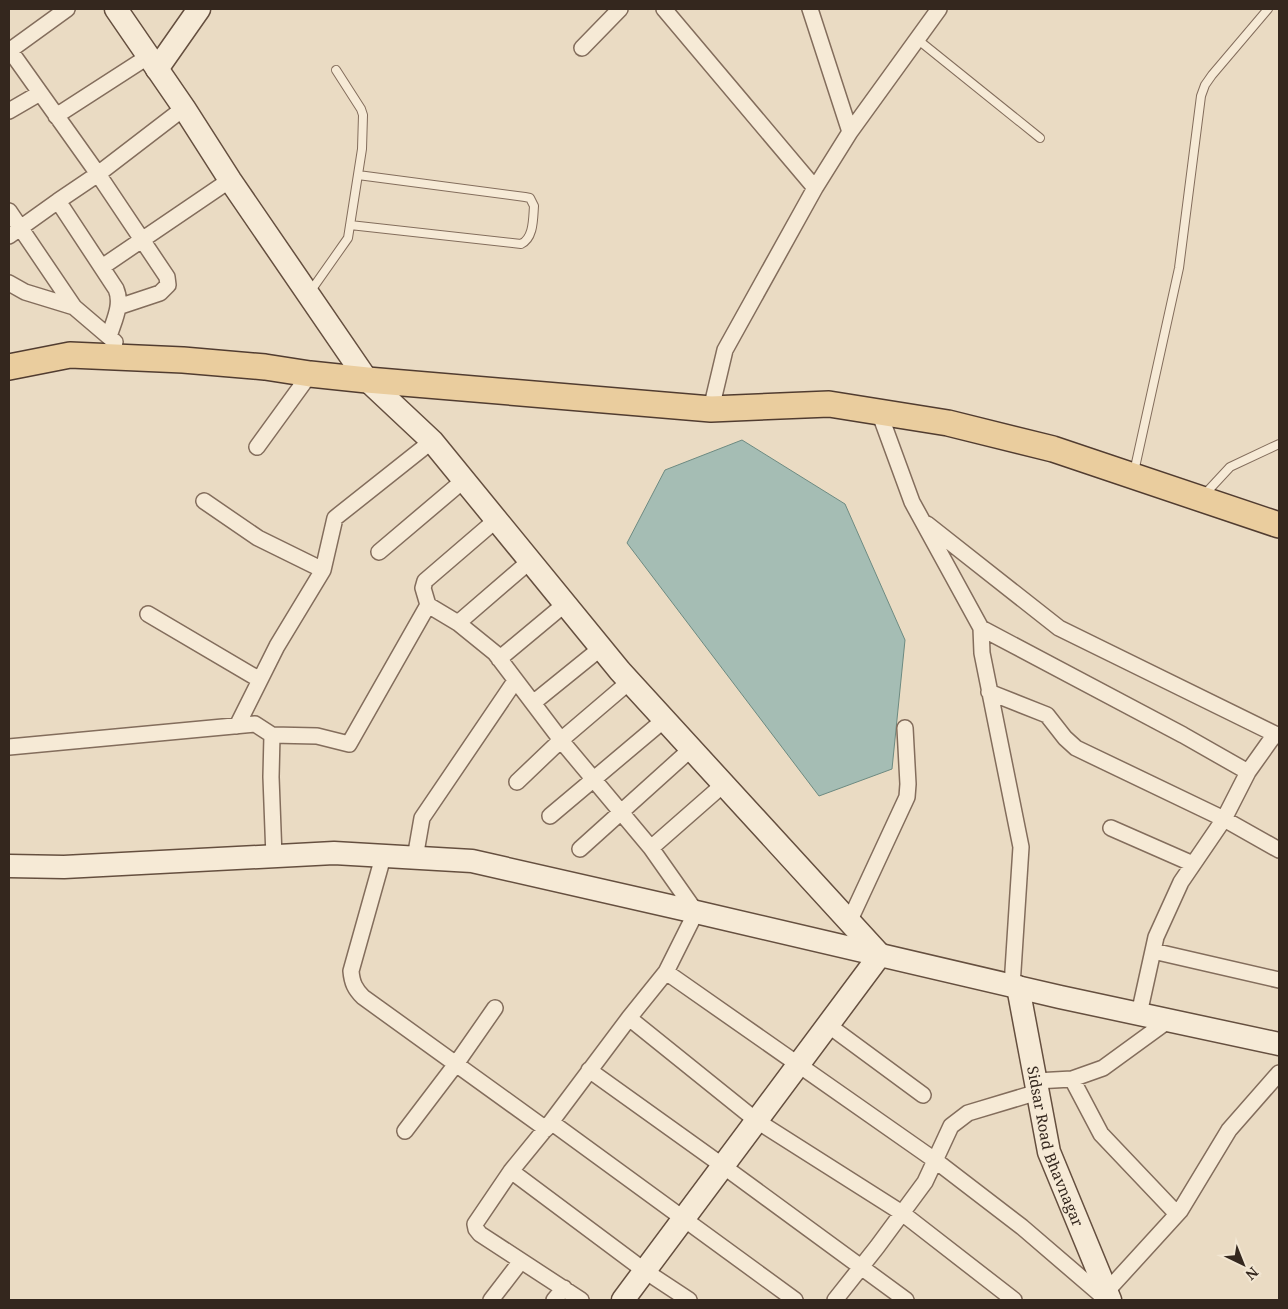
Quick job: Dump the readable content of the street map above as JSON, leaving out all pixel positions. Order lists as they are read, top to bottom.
{
  "streets": {
    "main road": ["Sidsar Road Bhavnagar"]
  },
  "north": "bottom right"
}
